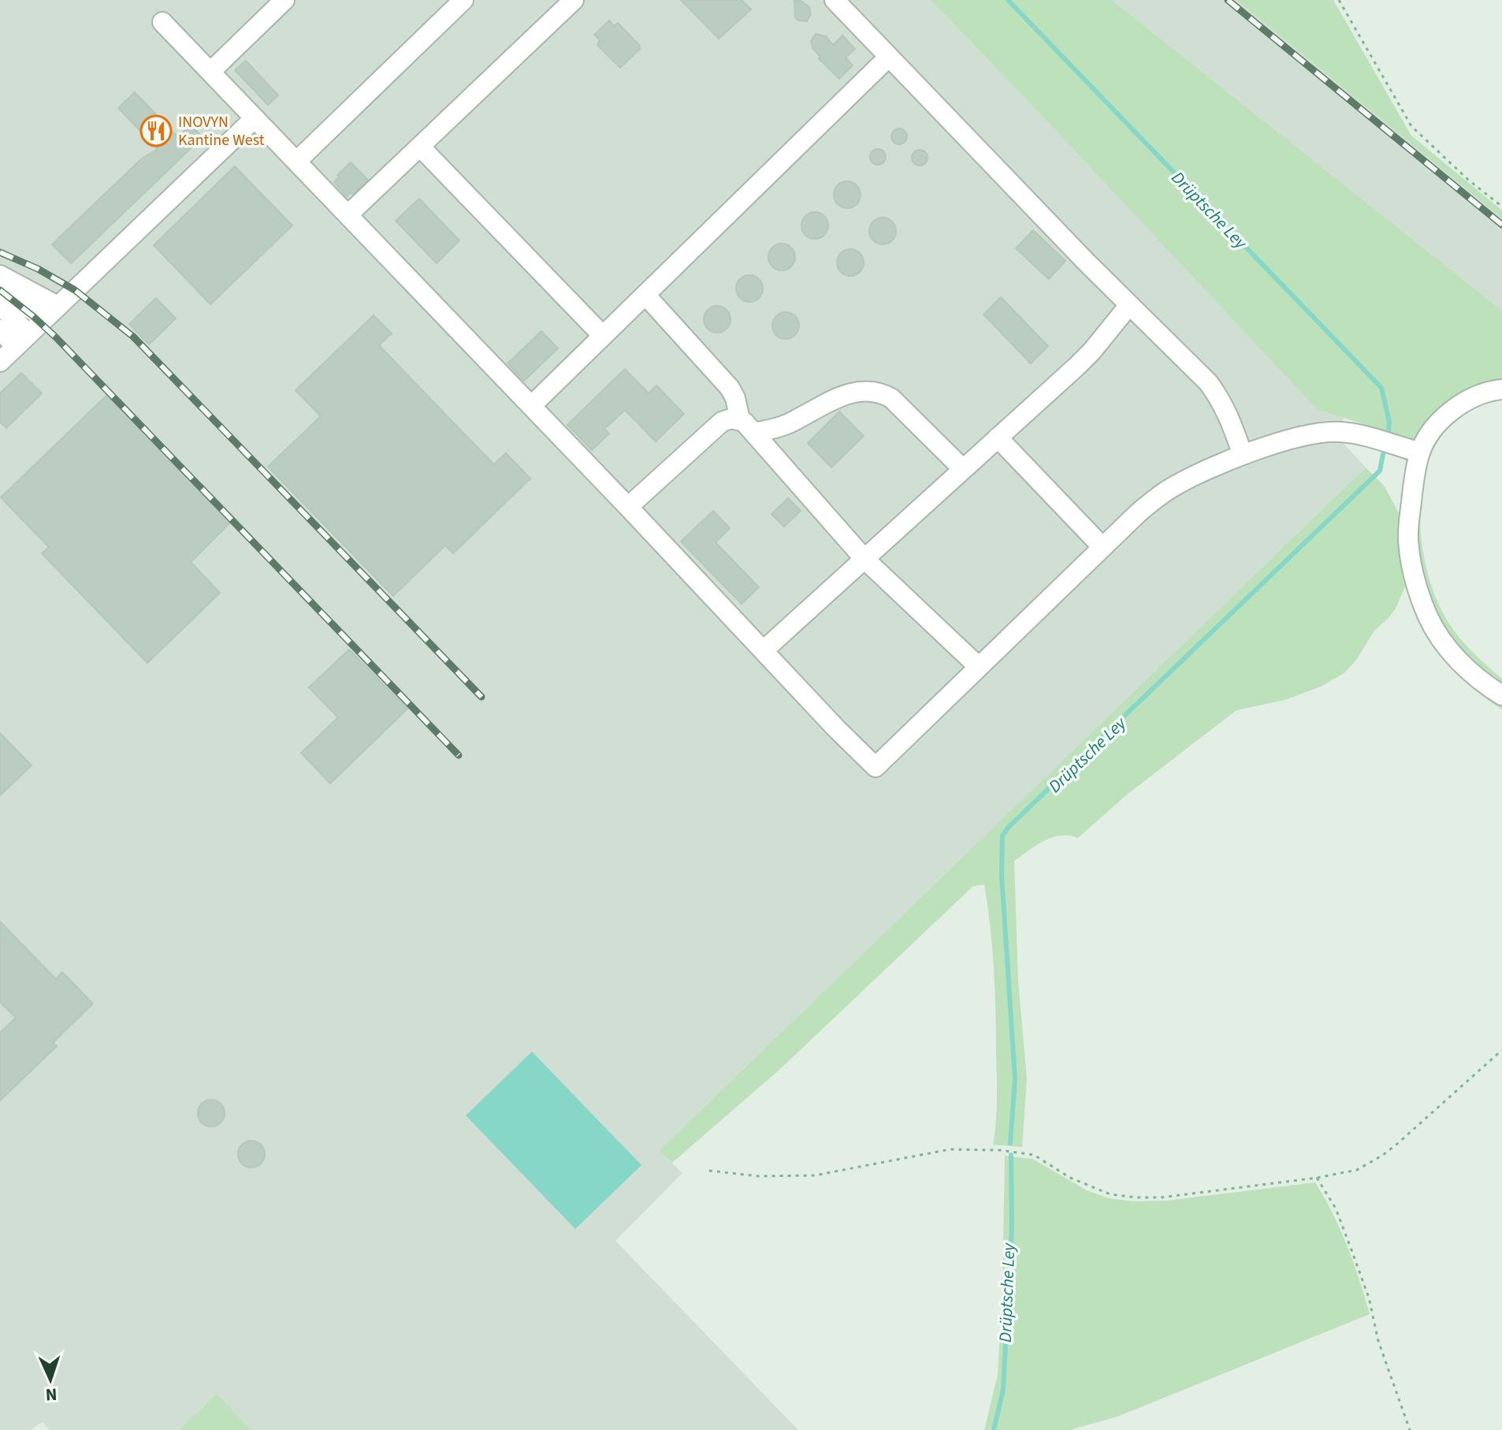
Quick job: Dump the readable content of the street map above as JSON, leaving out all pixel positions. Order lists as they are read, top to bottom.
{
  "water": ["Drüptsche Ley"],
  "places": {
    "restaurant": ["INOVYN Kantine West"]
  },
  "north": "bottom"
}
